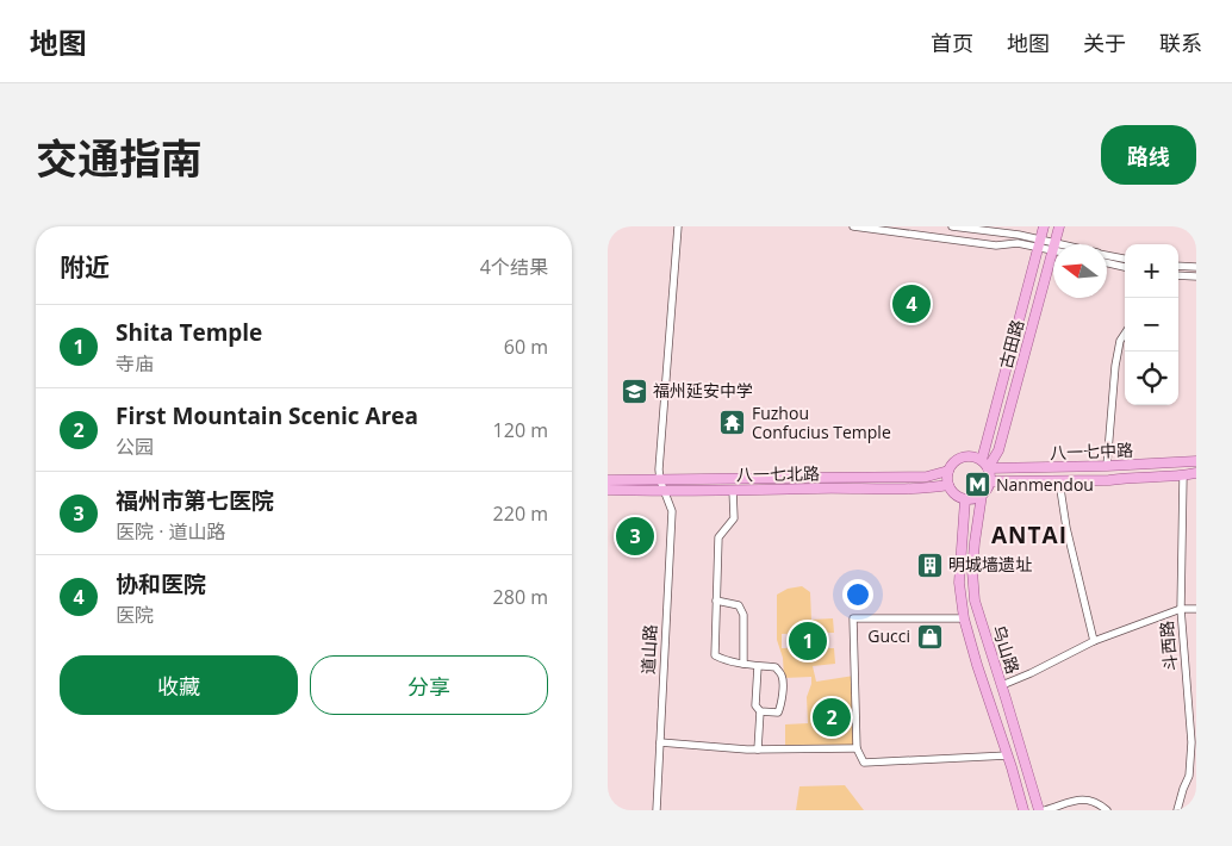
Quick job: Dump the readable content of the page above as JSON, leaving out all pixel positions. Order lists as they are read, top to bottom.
{
  "streets": {
    "main road": [
      "古田路",
      "八一七中路",
      "八一七北路",
      "乌山路"
    ],
    "street": ["斗西路", "道山路"]
  },
  "crossings": [
    ["古田路", "八一七中路"],
    ["古田路", "八一七北路"],
    ["古田路", "乌山路"],
    ["八一七中路", "八一七北路"],
    ["八一七中路", "斗西路"],
    ["八一七中路", "乌山路"],
    ["八一七北路", "道山路"],
    ["八一七北路", "乌山路"]
  ],
  "districts": ["ANTAI"],
  "places": {
    "school or university": ["福州延安中学"],
    "temple": ["Fuzhou Confucius Temple"],
    "metro station": ["Nanmendou"],
    "building": ["明城墙遗址"],
    "shop": ["Gucci"]
  },
  "north": "left",
  "page": {
    "header": "地图",
    "nav": [
      "首页",
      "地图",
      "关于",
      "联系"
    ],
    "title": "交通指南",
    "buttons": [
      "路线",
      ["收藏", "分享"]
    ],
    "heading": ["附近", "4个结果"],
    "map_buttons": ["+", "−"],
    "pins": [
      "4",
      "3",
      "1",
      "2"
    ],
    "list": [
      {
        "mark": "1",
        "name": "Shita Temple",
        "note": "寺庙",
        "value": "60 m"
      },
      {
        "mark": "2",
        "name": "First Mountain Scenic Area",
        "note": "公园",
        "value": "120 m"
      },
      {
        "mark": "3",
        "name": "福州市第七医院",
        "note": "医院 · 道山路",
        "value": "220 m"
      },
      {
        "mark": "4",
        "name": "协和医院",
        "note": "医院",
        "value": "280 m"
      }
    ]
  }
}
